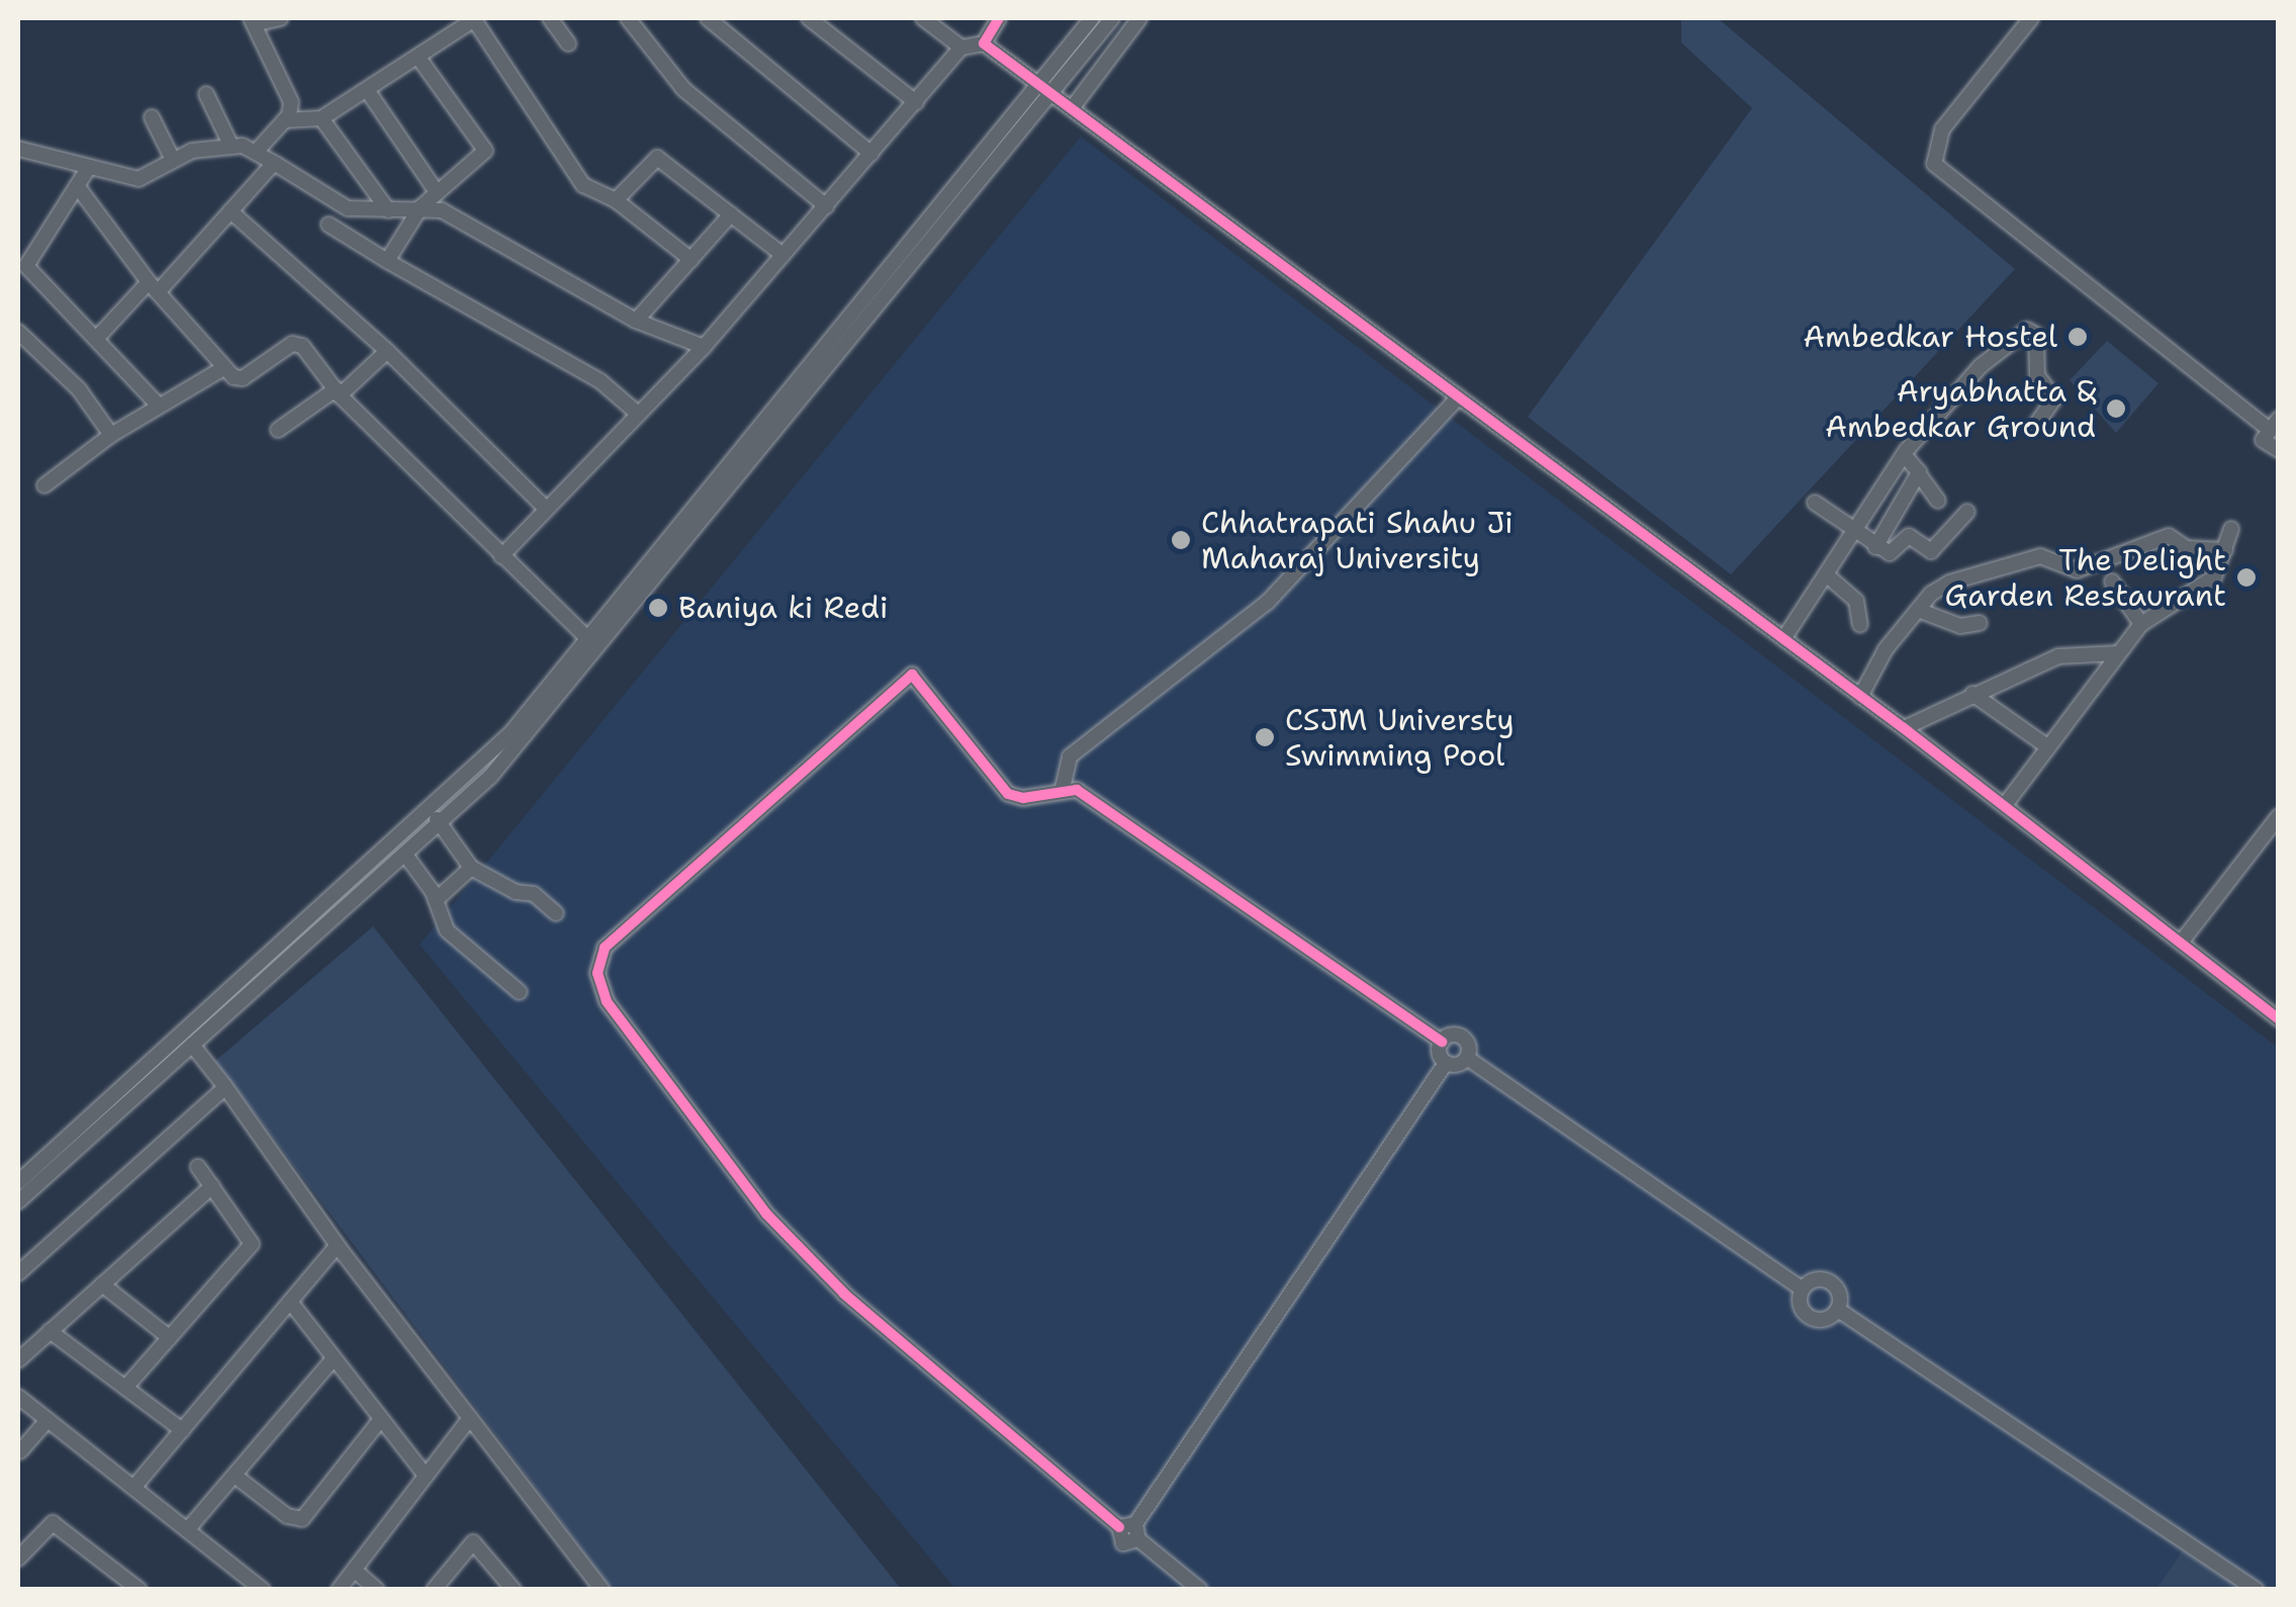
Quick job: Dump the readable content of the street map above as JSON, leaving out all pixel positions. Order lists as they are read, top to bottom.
{
  "places": [
    "Ambedkar Hostel",
    "Aryabhatta & Ambedkar Ground",
    "Chhatrapati Shahu Ji Maharaj University",
    "The Delight Garden Restaurant",
    "Baniya ki Redi",
    "CSJM Universty Swimming Pool"
  ]
}
